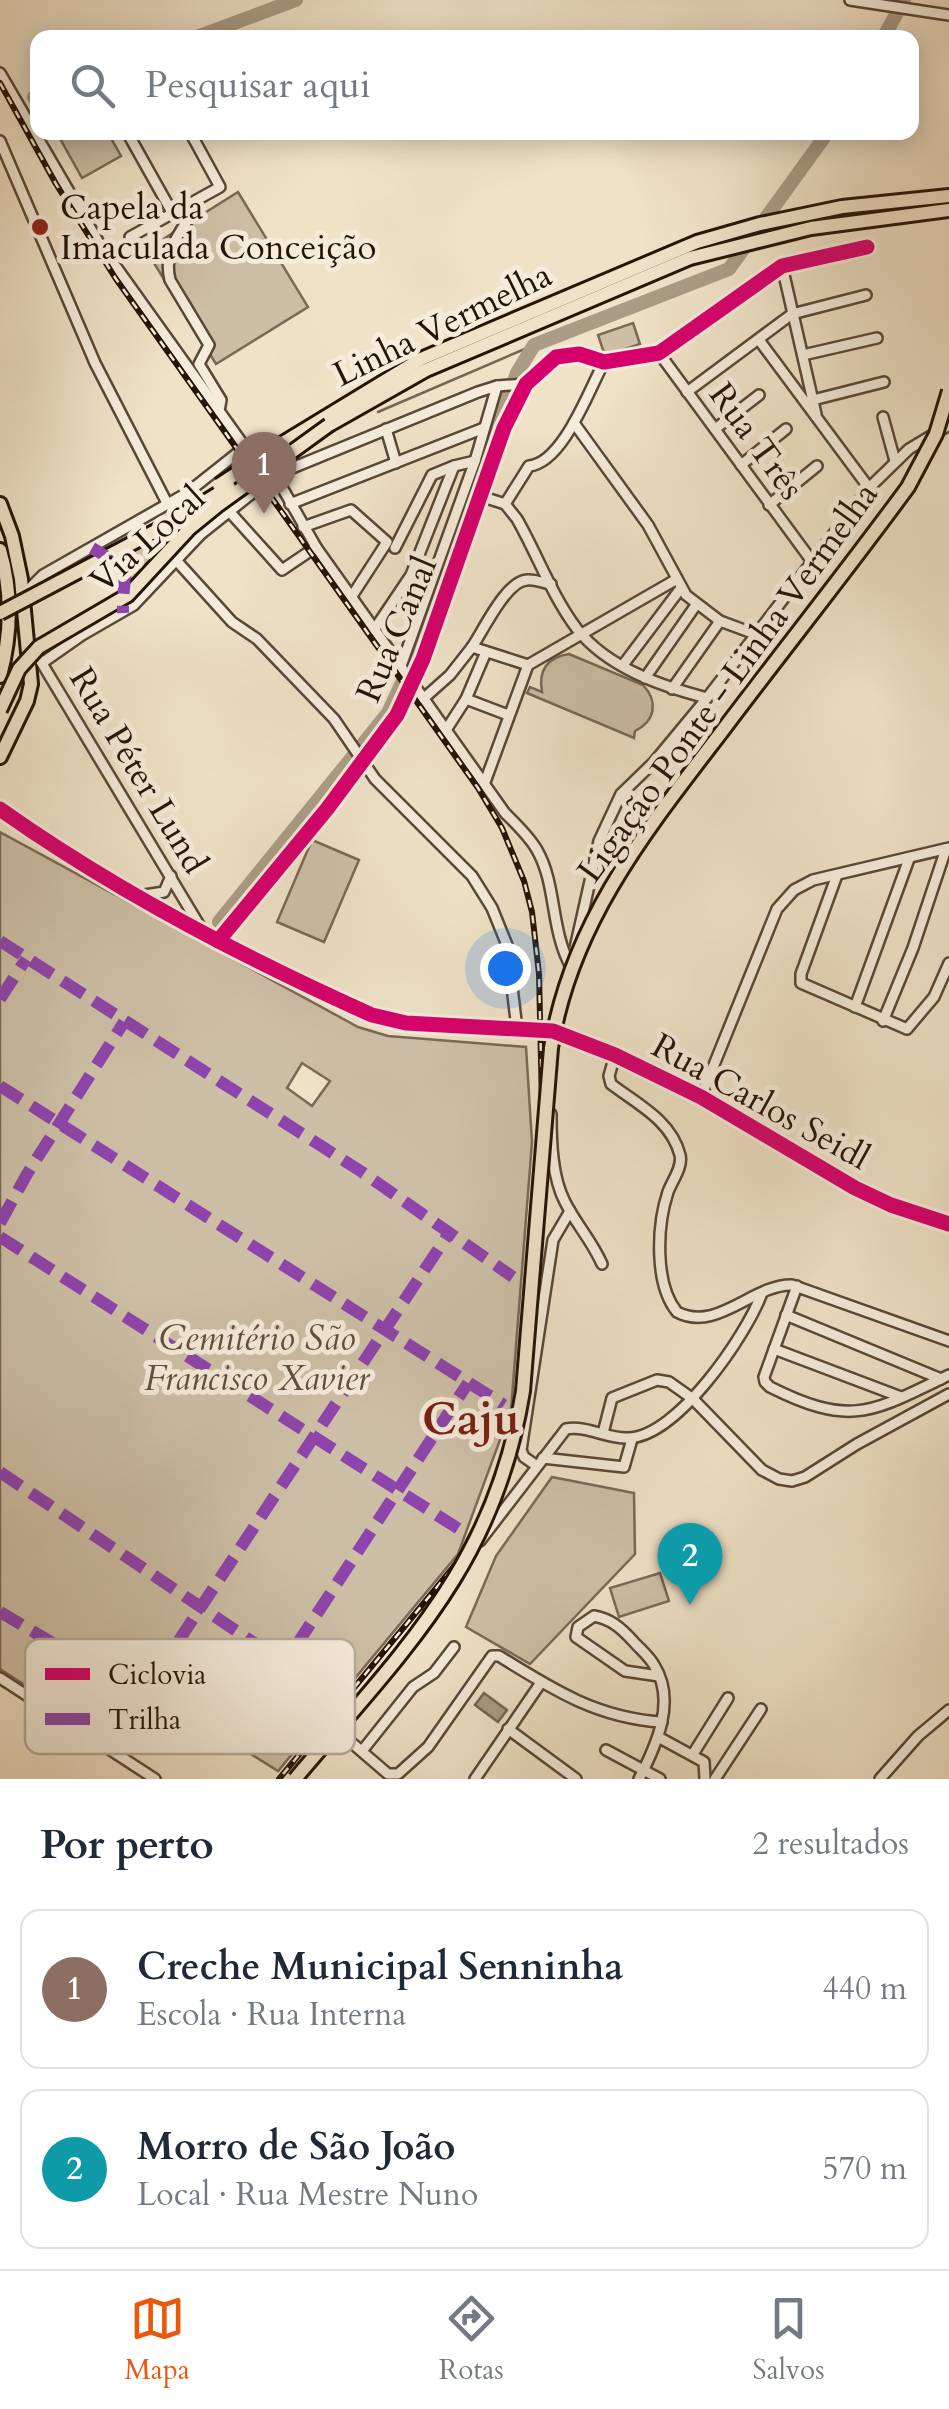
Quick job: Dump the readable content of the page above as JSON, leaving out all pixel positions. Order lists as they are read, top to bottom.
{
  "streets": {
    "highway": ["Linha Vermelha", "Ligação Ponte - Linha Vermelha"],
    "street": [
      "Rua Três",
      "Via Local",
      "Rua Canal",
      "Rua Péter Lund",
      "Rua Carlos Seidl"
    ]
  },
  "crossings": [
    ["Rua Três", "Rua Canal"],
    ["Via Local", "Rua Péter Lund"],
    ["Rua Canal", "Rua Carlos Seidl"],
    ["Rua Péter Lund", "Rua Carlos Seidl"]
  ],
  "districts": ["Caju"],
  "parks": ["Cemitério São Francisco Xavier"],
  "places": ["Capela da Imaculada Conceição"],
  "legend": ["Ciclovia", "Trilha"],
  "page": {
    "search": "Pesquisar aqui",
    "pins": ["1", "2"],
    "heading": ["Por perto", "2 resultados"],
    "list": [
      {
        "mark": "1",
        "name": "Creche Municipal Senninha",
        "note": "Escola · Rua Interna",
        "value": "440 m"
      },
      {
        "mark": "2",
        "name": "Morro de São João",
        "note": "Local · Rua Mestre Nuno",
        "value": "570 m"
      }
    ],
    "nav": ["Mapa", "Rotas", "Salvos"]
  }
}
